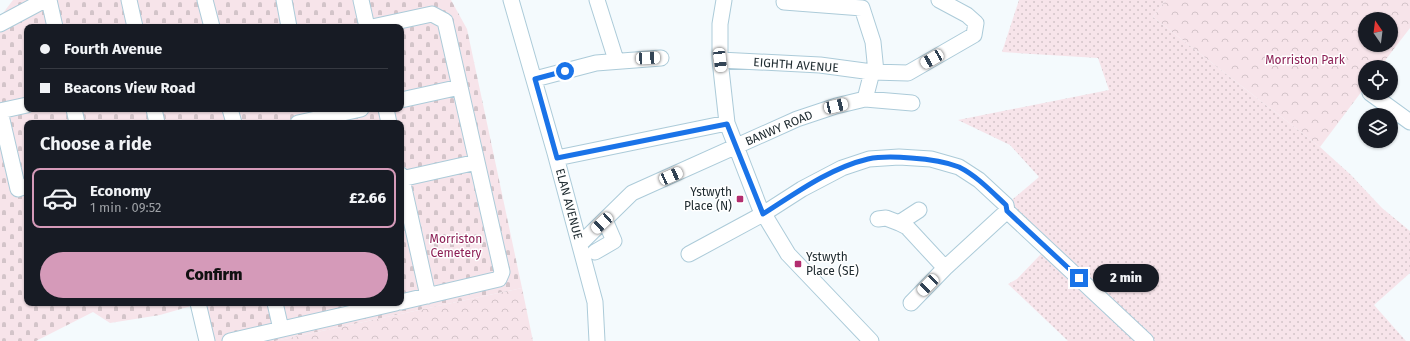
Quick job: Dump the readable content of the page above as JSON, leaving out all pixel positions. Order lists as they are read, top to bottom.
{
  "streets": {
    "street": ["EIGHTH AVENUE", "BANWY ROAD", "ELAN AVENUE"]
  },
  "crossings": [
    ["BANWY ROAD", "ELAN AVENUE"]
  ],
  "parks": ["Morriston Park", "Morriston Cemetery"],
  "places": {
    "transit": ["Ystwyth Place (N)", "Ystwyth Place (SE)"]
  },
  "north": "top",
  "page": {
    "banner": ["Fourth Avenue", "Beacons View Road"],
    "heading": "Choose a ride",
    "list": [
      {
        "name": "Economy",
        "note": "1 min · 09:52",
        "value": "£2.66"
      }
    ],
    "buttons": "Confirm",
    "bubble": "2 min"
  }
}
